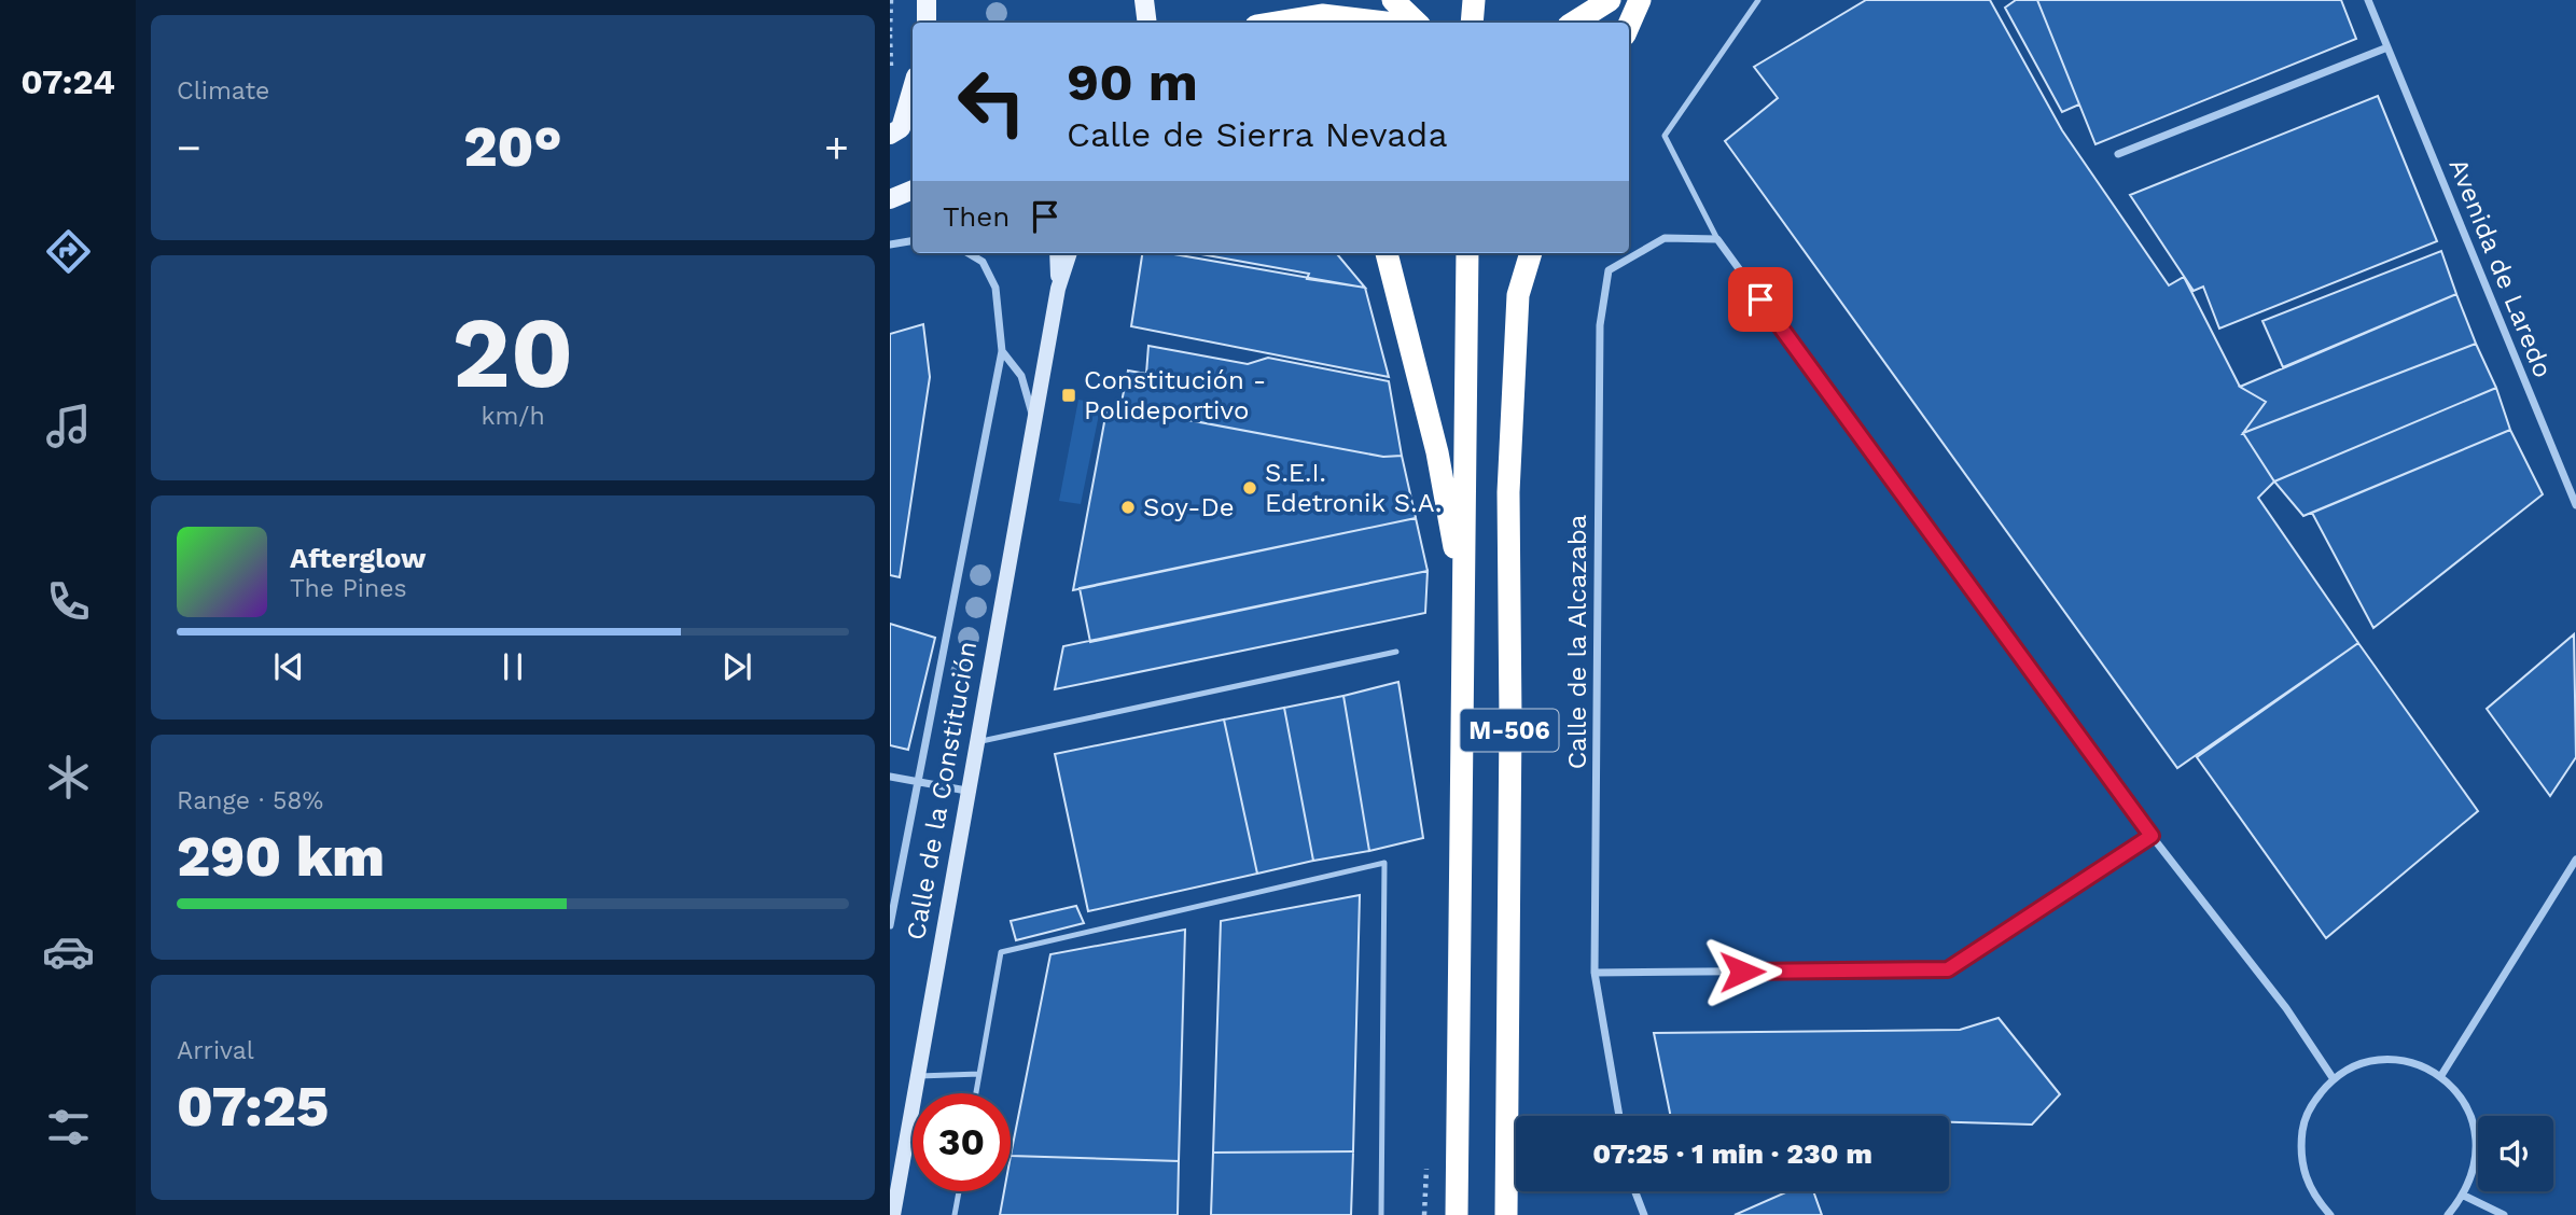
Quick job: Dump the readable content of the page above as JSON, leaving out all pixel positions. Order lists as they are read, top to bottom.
{
  "streets": {
    "highway": ["M-506"],
    "main road": ["Calle de la Constitución"],
    "street": ["Avenida de Laredo", "Calle de la Alcazaba"]
  },
  "places": {
    "transit": ["Constitución - Polideportivo"],
    "other": ["S.E.I. Edetronik S.A.", "Soy-De"]
  },
  "page": {
    "tabs": "07:24",
    "tile": [
      "Climate",
      ["20", "km/h"],
      ["Range · 58%", "290 km"],
      ["Arrival", "07:25"]
    ],
    "turn": ["90 m", "Calle de Sierra Nevada"],
    "heat": ["−", "20°", "+"],
    "then": "Then",
    "song": ["Afterglow", "The Pines"],
    "limit": "30",
    "trip": "07:25 · 1 min · 230 m"
  }
}
